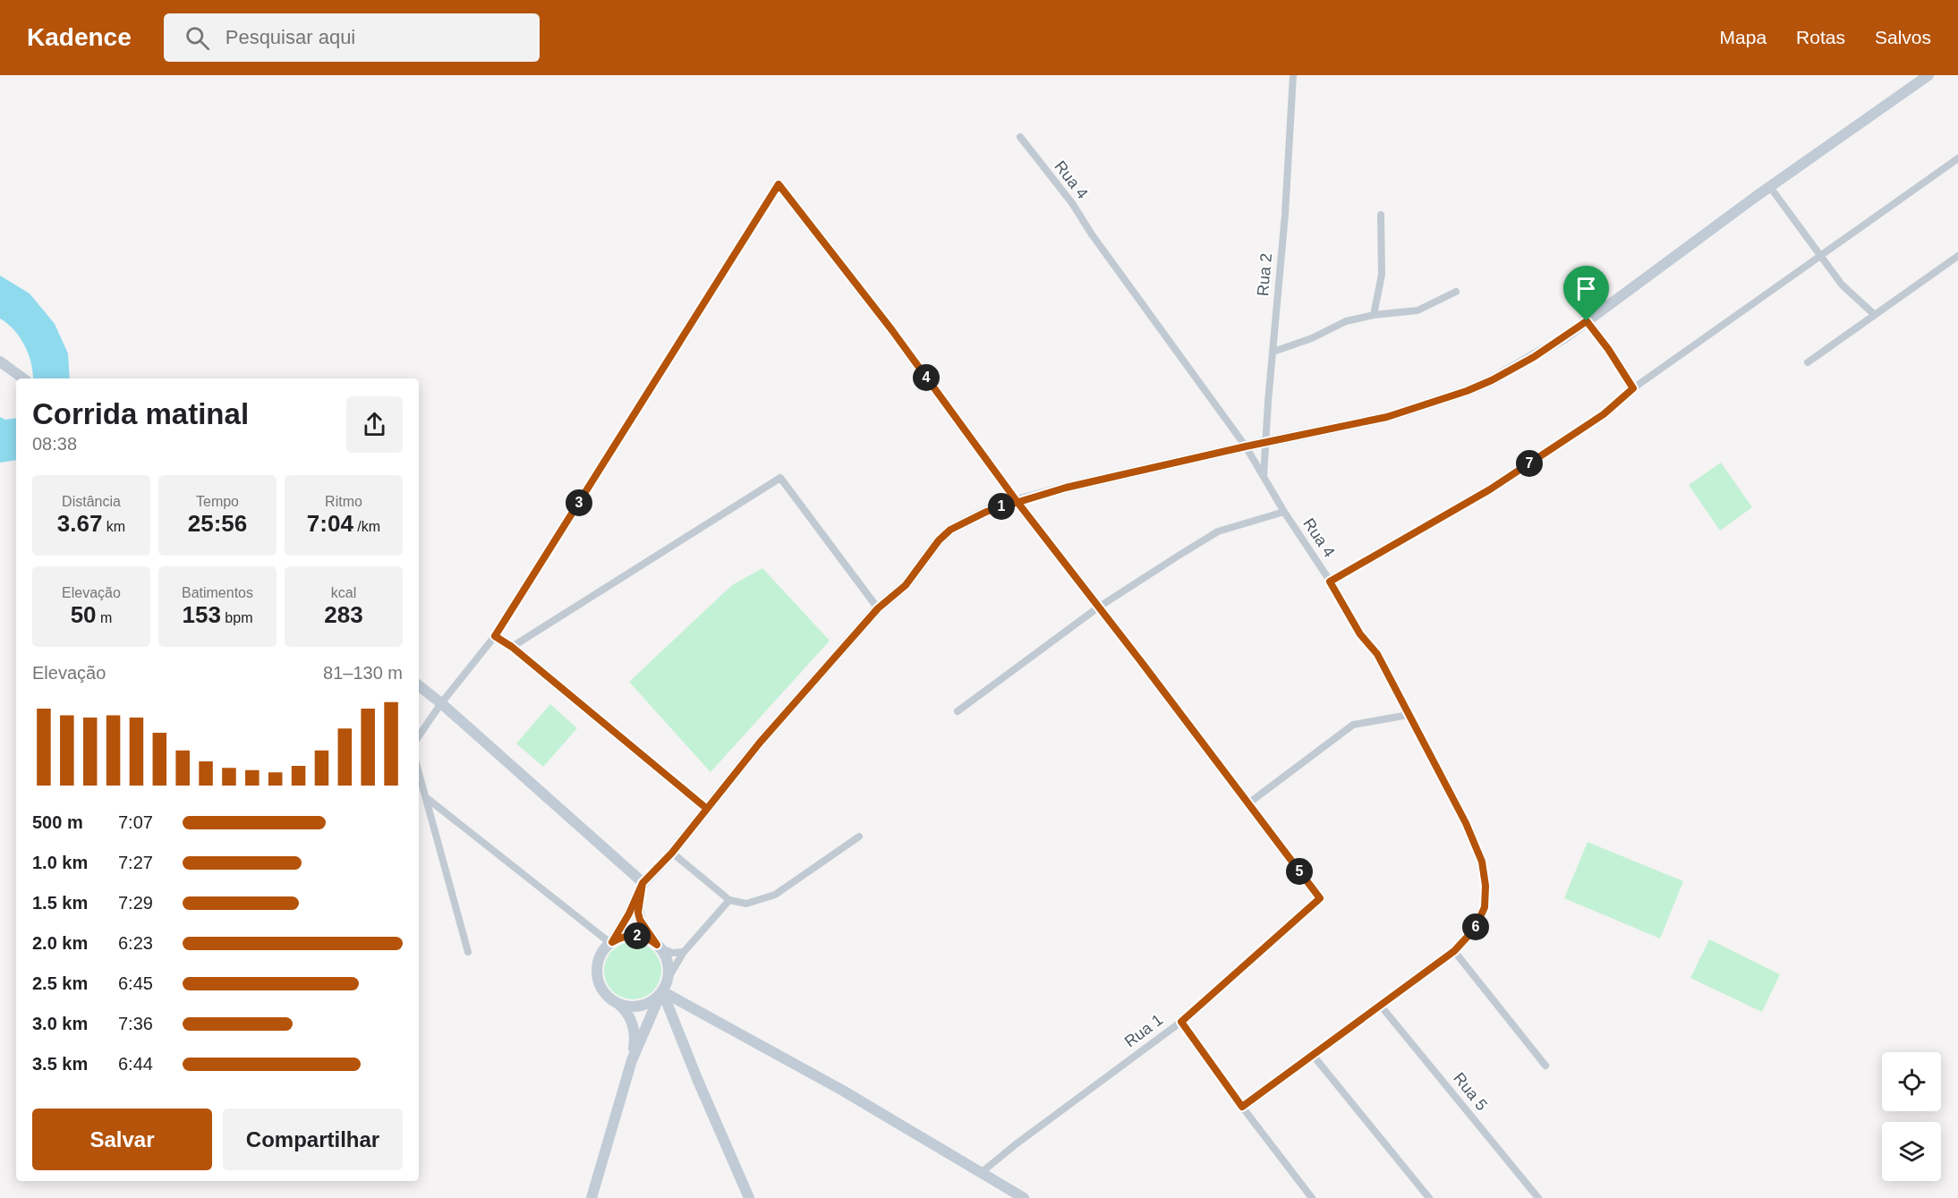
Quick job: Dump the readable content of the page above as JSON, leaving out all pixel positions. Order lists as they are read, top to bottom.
{
  "streets": {
    "street": [
      "Rua 4",
      "Rua 2",
      "Rua 1",
      "Rua 5"
    ]
  },
  "crossings": [
    ["Rua 4", "Rua 2"],
    ["Rua 4", "Rua 5"]
  ],
  "page": {
    "header": "Kadence",
    "search": "Pesquisar aqui",
    "nav": ["Mapa", "Rotas", "Salvos"],
    "pins": [
      "4",
      "7",
      "3",
      "1",
      "5",
      "6",
      "2"
    ],
    "heading": ["Corrida matinal", "08:38"],
    "stats": [
      ["Distância", "3.67 km"],
      ["Tempo", "25:56"],
      ["Ritmo", "7:04 /km"],
      ["Elevação", "50 m"],
      ["Batimentos", "153 bpm"],
      ["kcal", "283"]
    ],
    "chart": ["Elevação", "81–130 m"],
    "list": [
      {
        "name": "500 m",
        "note": "7:07"
      },
      {
        "name": "1.0 km",
        "note": "7:27"
      },
      {
        "name": "1.5 km",
        "note": "7:29"
      },
      {
        "name": "2.0 km",
        "note": "6:23"
      },
      {
        "name": "2.5 km",
        "note": "6:45"
      },
      {
        "name": "3.0 km",
        "note": "7:36"
      },
      {
        "name": "3.5 km",
        "note": "6:44"
      }
    ],
    "buttons": ["Salvar", "Compartilhar"]
  }
}
